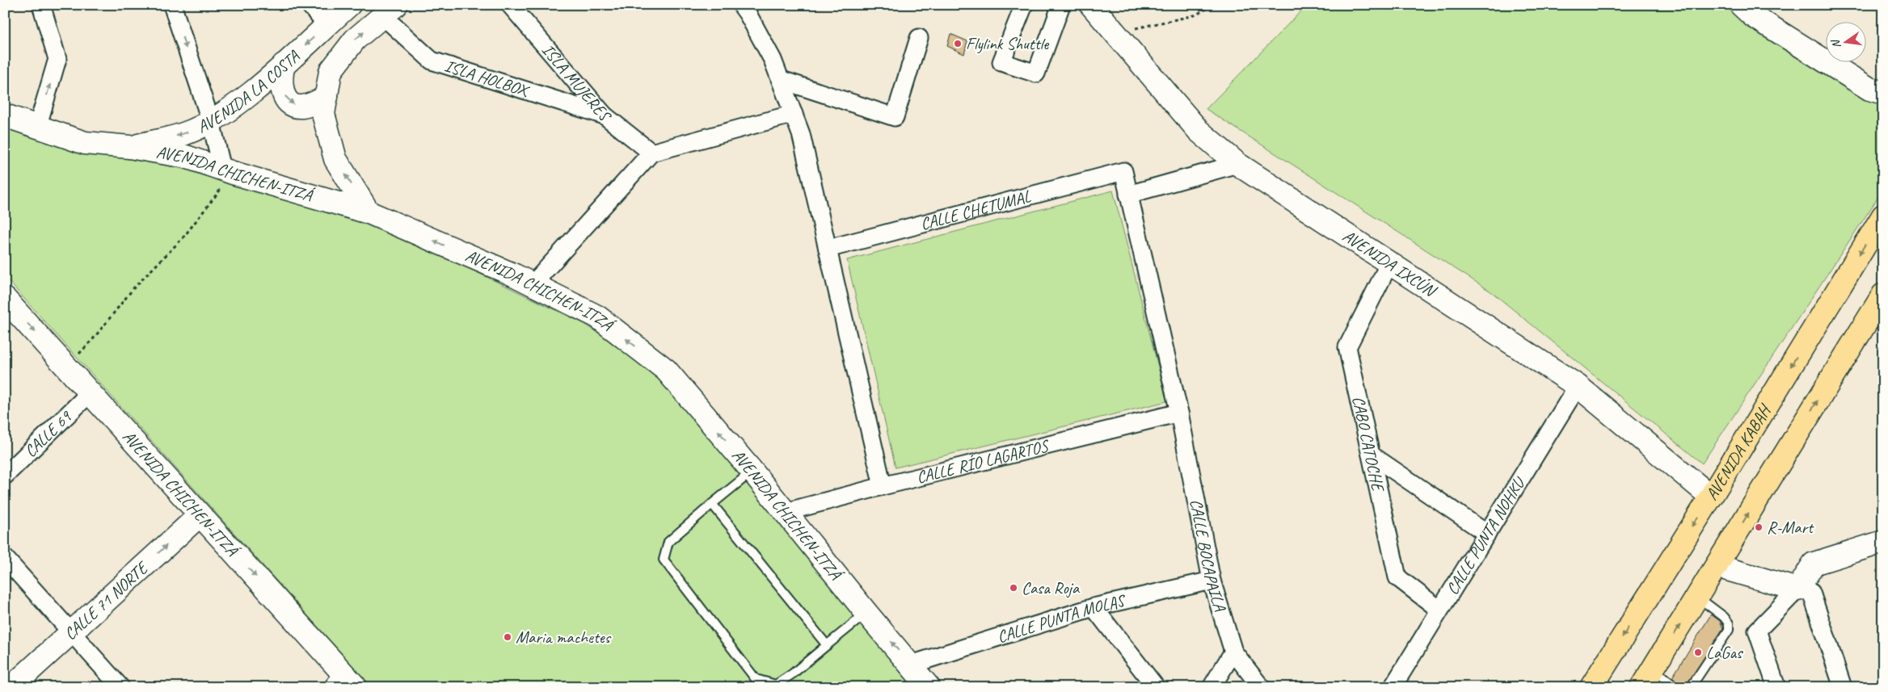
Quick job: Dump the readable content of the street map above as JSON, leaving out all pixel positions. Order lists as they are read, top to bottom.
{
  "streets": {
    "main road": [
      "AVENIDA LA COSTA",
      "AVENIDA CHICHEN-ITZÁ",
      "AVENIDA IXCÚN",
      "AVENIDA KABAH",
      "CALLE 71 NORTE"
    ],
    "street": [
      "ISLA HOLBOX",
      "ISLA MUJERES",
      "CALLE CHETUMAL",
      "CALLE 69",
      "CABO CATOCHE",
      "CALLE RÍO LAGARTOS",
      "CALLE PUNTA NOHKU",
      "CALLE BOCAPAILA",
      "CALLE PUNTA MOLAS"
    ]
  },
  "crossings": [
    ["ISLA HOLBOX", "ISLA MUJERES"],
    ["AVENIDA LA COSTA", "AVENIDA CHICHEN-ITZÁ"],
    ["AVENIDA CHICHEN-ITZÁ", "CALLE 69"],
    ["AVENIDA CHICHEN-ITZÁ", "CALLE RÍO LAGARTOS"],
    ["AVENIDA CHICHEN-ITZÁ", "CALLE 71 NORTE"],
    ["AVENIDA CHICHEN-ITZÁ", "CALLE PUNTA MOLAS"],
    ["CALLE CHETUMAL", "CALLE BOCAPAILA"],
    ["AVENIDA IXCÚN", "CABO CATOCHE"],
    ["AVENIDA IXCÚN", "AVENIDA KABAH"],
    ["AVENIDA IXCÚN", "CALLE PUNTA NOHKU"],
    ["CABO CATOCHE", "CALLE PUNTA NOHKU"],
    ["CALLE RÍO LAGARTOS", "CALLE BOCAPAILA"],
    ["CALLE BOCAPAILA", "CALLE PUNTA MOLAS"]
  ],
  "one_way": ["AVENIDA LA COSTA", "CALLE 71 NORTE"],
  "places": [
    "Flylink Shuttle",
    "R-Mart",
    "Casa Roja",
    "Maria machetes",
    "LaGas"
  ],
  "north": "left"
}
